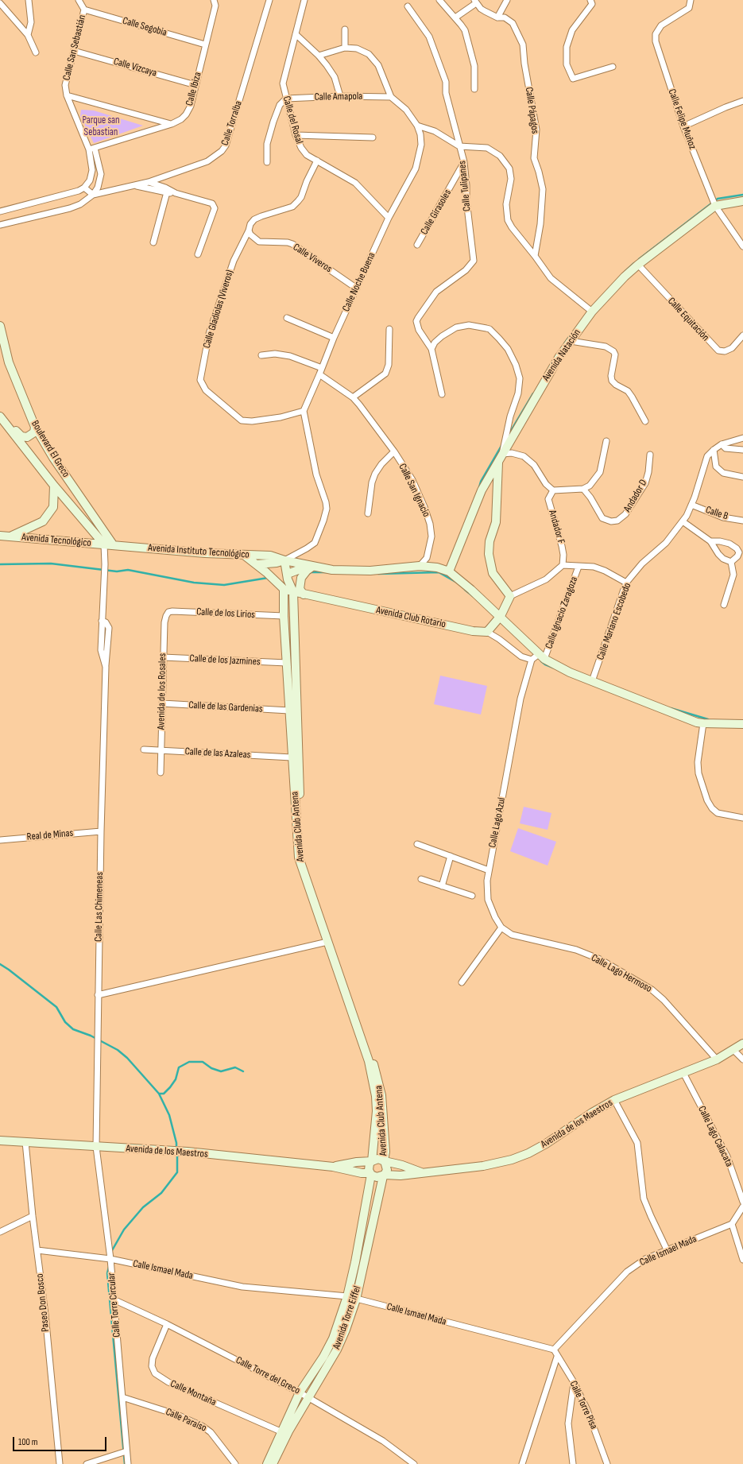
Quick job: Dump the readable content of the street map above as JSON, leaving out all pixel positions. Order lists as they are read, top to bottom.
{
  "streets": {
    "street": [
      "Calle Segobia",
      "Calle San Sebastián",
      "Calle Vizcaya",
      "Calle Ibiza",
      "Calle Amapola",
      "Calle Pápagos",
      "Calle Felipe Muñoz",
      "Calle del Rosal",
      "Calle Torralba",
      "Calle Tulipanes",
      "Calle Girasoles",
      "Calle Viveros",
      "Calle Noche Buena",
      "Calle Gladiolas (Viveros)",
      "Calle Equitación",
      "Avenida Natación",
      "Boulevard El Greco",
      "Calle San Ignacio",
      "Andador D",
      "Calle B",
      "Andador F",
      "Avenida Tecnológico",
      "Avenida Instituto Tecnológico",
      "Calle Ignacio Zaragoza",
      "Calle de los Lirios",
      "Avenida Club Rotario",
      "Calle Mariano Escobedo",
      "Calle de los Jazmines",
      "Avenida de los Rosales",
      "Calle de las Gardenias",
      "Calle de las Azaleas",
      "Calle Lago Azul",
      "Avenida Club Antena",
      "Real de Minas",
      "Calle Las Chimeneas",
      "Calle Lago Hermoso",
      "Avenida de los Maestros",
      "Calle Lago Calacata",
      "Calle Ismael Mada",
      "Paseo Don Bosco",
      "Calle Torre Circular",
      "Avenida Torre Eiffel",
      "Calle Torre del Greco",
      "Calle Montaña",
      "Calle Torre Pisa",
      "Calle Paraíso"
    ]
  },
  "crossings": [
    ["Calle Segobia", "Calle San Sebastián"],
    ["Calle Segobia", "Calle Ibiza"],
    ["Calle San Sebastián", "Calle Vizcaya"],
    ["Calle San Sebastián", "Calle Ibiza"],
    ["Calle San Sebastián", "Calle Torralba"],
    ["Calle Vizcaya", "Calle Ibiza"],
    ["Calle Ibiza", "Calle Torralba"],
    ["Calle Amapola", "Calle del Rosal"],
    ["Calle Amapola", "Calle Noche Buena"],
    ["Calle Felipe Muñoz", "Avenida Natación"],
    ["Calle del Rosal", "Calle Noche Buena"],
    ["Calle del Rosal", "Calle Gladiolas (Viveros)"],
    ["Calle Tulipanes", "Calle Girasoles"],
    ["Calle Viveros", "Calle Noche Buena"],
    ["Calle Viveros", "Calle Gladiolas (Viveros)"],
    ["Calle Noche Buena", "Calle Gladiolas (Viveros)"],
    ["Calle Noche Buena", "Calle San Ignacio"],
    ["Calle Equitación", "Avenida Natación"],
    ["Boulevard El Greco", "Avenida Tecnológico"],
    ["Boulevard El Greco", "Avenida Instituto Tecnológico"],
    ["Boulevard El Greco", "Calle Las Chimeneas"],
    ["Calle B", "Calle Mariano Escobedo"],
    ["Avenida Tecnológico", "Avenida Instituto Tecnológico"],
    ["Avenida Tecnológico", "Calle Las Chimeneas"],
    ["Avenida Instituto Tecnológico", "Avenida Club Antena"],
    ["Calle de los Lirios", "Avenida de los Rosales"],
    ["Calle de los Lirios", "Avenida Club Antena"],
    ["Avenida Club Rotario", "Calle Lago Azul"],
    ["Avenida Club Rotario", "Avenida Club Antena"],
    ["Calle de los Jazmines", "Avenida de los Rosales"],
    ["Calle de los Jazmines", "Avenida Club Antena"],
    ["Avenida de los Rosales", "Calle de las Gardenias"],
    ["Avenida de los Rosales", "Calle de las Azaleas"],
    ["Calle de las Gardenias", "Avenida Club Antena"],
    ["Calle de las Azaleas", "Avenida Club Antena"],
    ["Calle Lago Azul", "Calle Lago Hermoso"],
    ["Avenida Club Antena", "Avenida de los Maestros"],
    ["Avenida Club Antena", "Avenida Torre Eiffel"],
    ["Real de Minas", "Calle Las Chimeneas"],
    ["Calle Las Chimeneas", "Avenida de los Maestros"],
    ["Calle Las Chimeneas", "Calle Torre Circular"],
    ["Calle Lago Hermoso", "Avenida de los Maestros"],
    ["Avenida de los Maestros", "Calle Lago Calacata"],
    ["Avenida de los Maestros", "Paseo Don Bosco"],
    ["Avenida de los Maestros", "Calle Torre Circular"],
    ["Avenida de los Maestros", "Avenida Torre Eiffel"],
    ["Calle Ismael Mada", "Paseo Don Bosco"],
    ["Calle Ismael Mada", "Calle Torre Circular"],
    ["Calle Ismael Mada", "Avenida Torre Eiffel"],
    ["Calle Ismael Mada", "Calle Torre Pisa"],
    ["Calle Torre Circular", "Calle Torre del Greco"],
    ["Calle Torre Circular", "Calle Paraíso"],
    ["Avenida Torre Eiffel", "Calle Torre del Greco"],
    ["Avenida Torre Eiffel", "Calle Montaña"],
    ["Calle Torre del Greco", "Calle Montaña"]
  ],
  "parks": ["Parque san Sebastian"],
  "scale_bar": "100 m"
}
